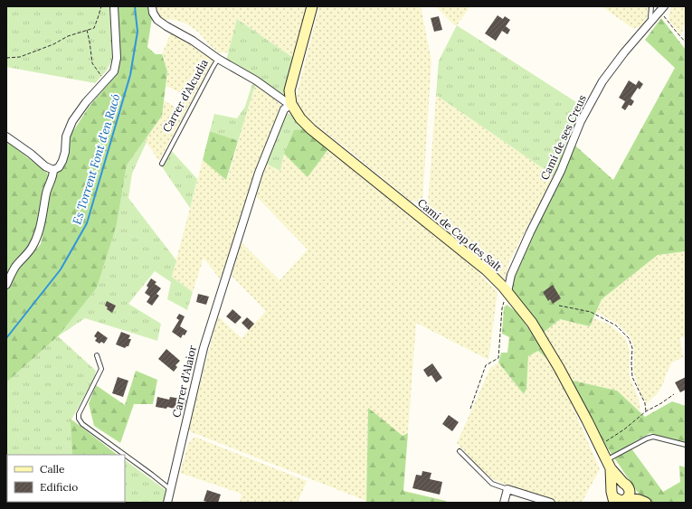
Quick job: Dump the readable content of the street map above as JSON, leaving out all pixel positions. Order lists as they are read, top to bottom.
{
  "streets": {
    "street": [
      "Carrer d'Alcudia",
      "Camí de ses Creus",
      "Camí de Cap des Salt",
      "Carrer d'Alaior"
    ]
  },
  "crossings": [
    ["Carrer d'Alcudia", "Camí de Cap des Salt"],
    ["Camí de ses Creus", "Camí de Cap des Salt"],
    ["Camí de Cap des Salt", "Carrer d'Alaior"]
  ],
  "water": ["Es Torrent Font d'en Racó"],
  "legend": ["Calle", "Edificio"]
}
